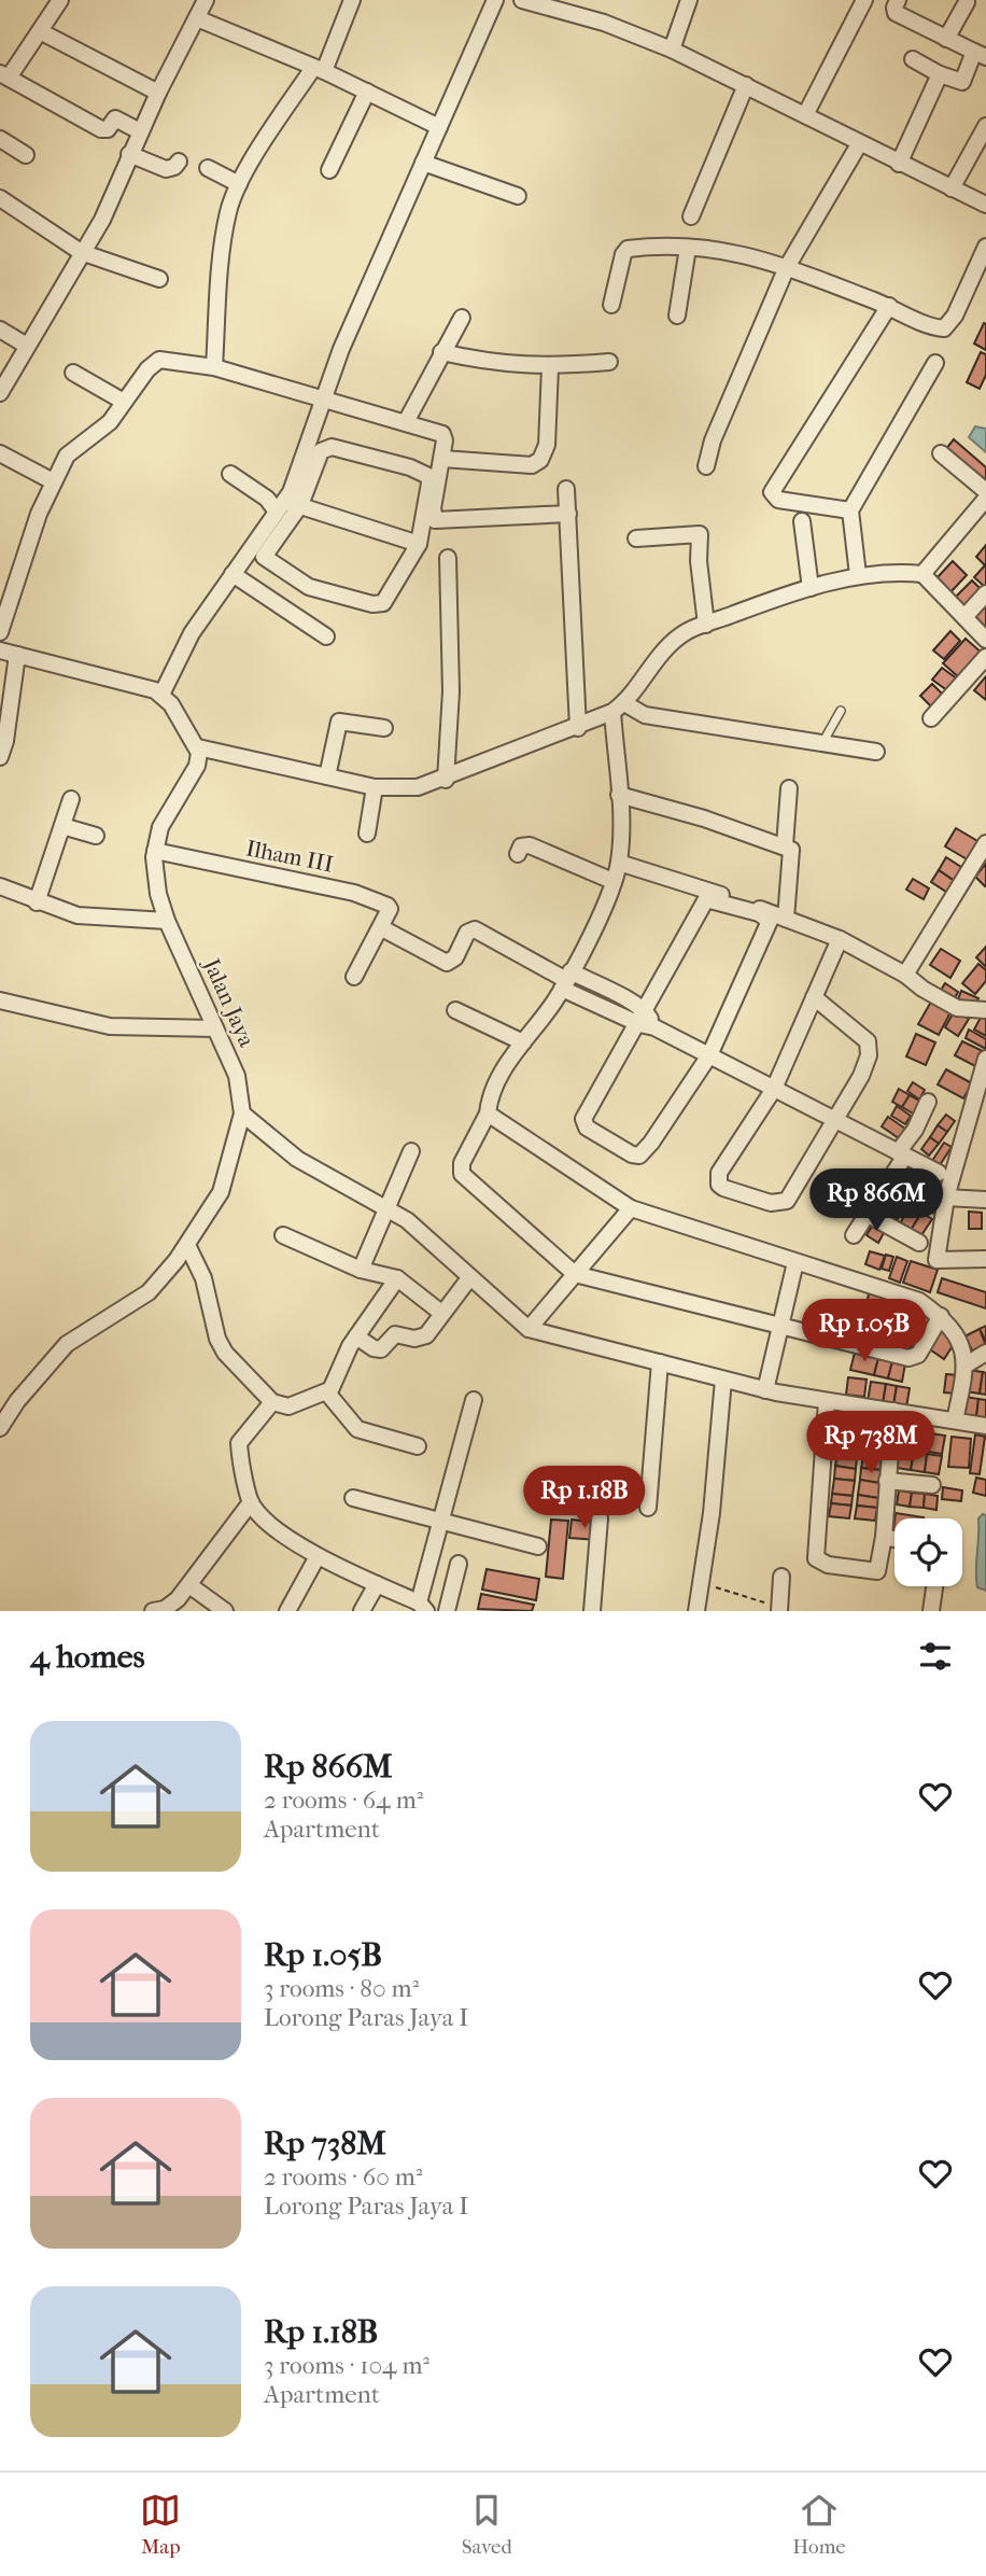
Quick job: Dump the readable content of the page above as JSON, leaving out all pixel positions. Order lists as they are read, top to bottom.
{
  "streets": {
    "street": ["Ilham III", "Jalan Jaya"]
  },
  "crossings": [
    ["Ilham III", "Jalan Jaya"]
  ],
  "page": {
    "price": [
      "Rp 866M",
      "Rp 1.05B",
      "Rp 738M",
      "Rp 1.18B"
    ],
    "heading": "4 homes",
    "list": [
      {
        "name": "Rp 866M",
        "note": "2 rooms · 64 m² · Apartment"
      },
      {
        "name": "Rp 1.05B",
        "note": "3 rooms · 80 m² · Lorong Paras Jaya I"
      },
      {
        "name": "Rp 738M",
        "note": "2 rooms · 60 m² · Lorong Paras Jaya I"
      },
      {
        "name": "Rp 1.18B",
        "note": "3 rooms · 104 m² · Apartment"
      }
    ],
    "tabs": ["Map", "Saved", "Home"]
  }
}
